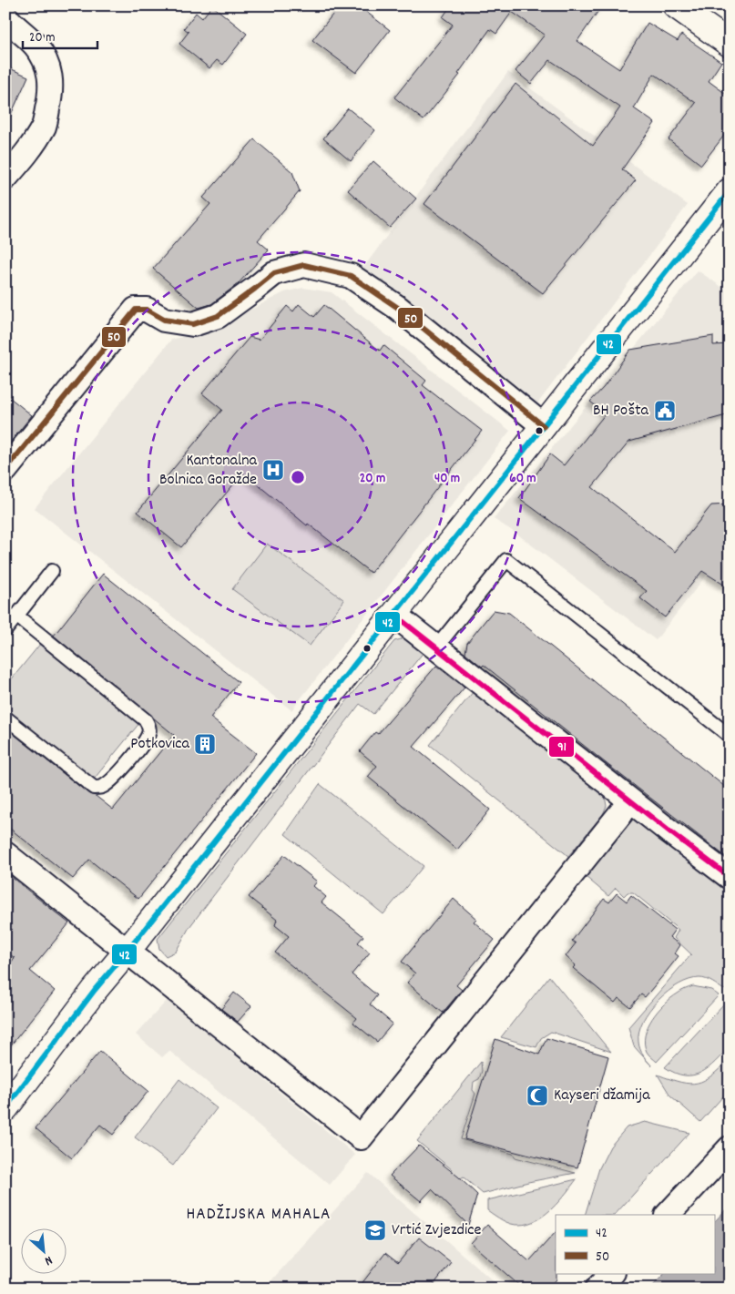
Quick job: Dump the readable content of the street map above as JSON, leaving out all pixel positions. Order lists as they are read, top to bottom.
{
  "districts": ["HADŽIJSKA MAHALA"],
  "places": {
    "public building": ["BH Pošta"],
    "hospital": ["Kantonalna Bolnica Goražde"],
    "building": ["Potkovica"],
    "mosque": ["Kayseri džamija"],
    "school or university": ["Vrtić Zvjezdice"]
  },
  "lines": ["transit line 42", "transit line 50", "transit line 91"],
  "legend": ["42", "50"],
  "scale_bar": "20 m",
  "north": "bottom right",
  "rings": ["20 m", "40 m", "60 m"]
}
